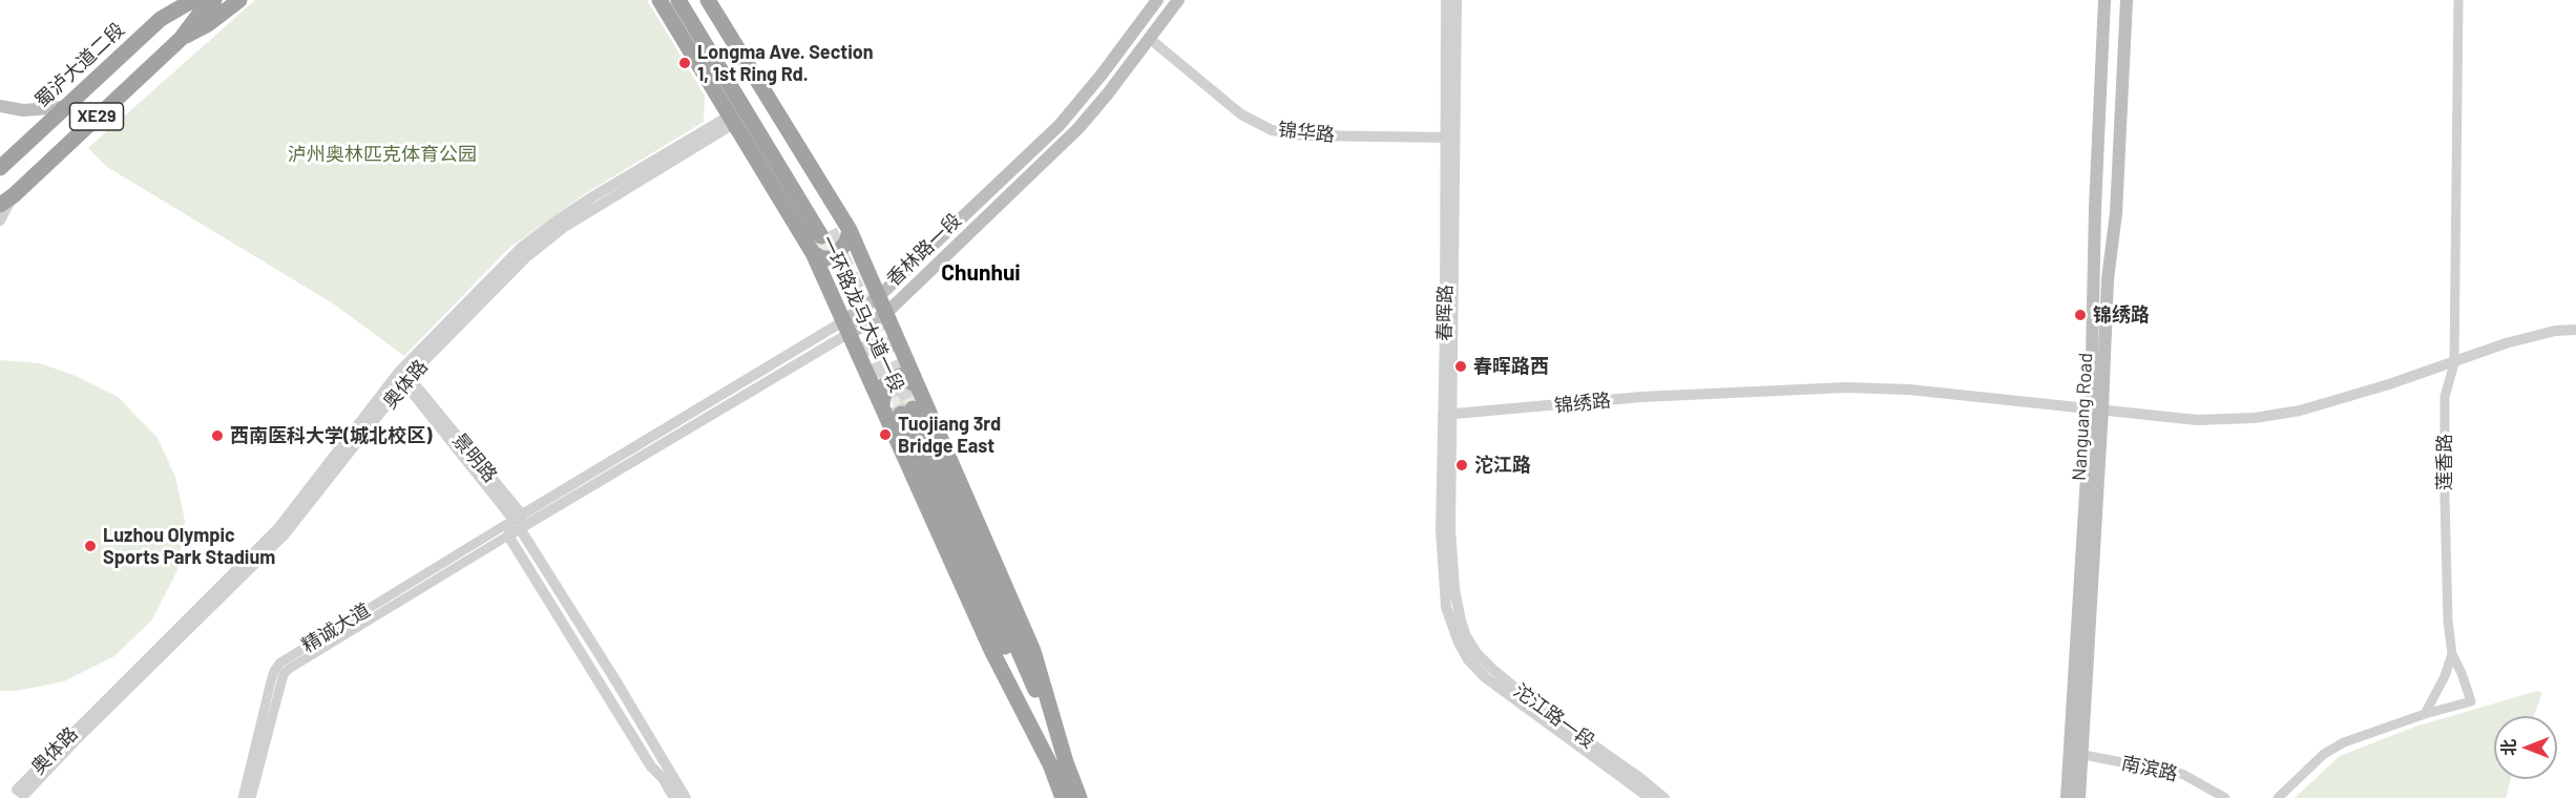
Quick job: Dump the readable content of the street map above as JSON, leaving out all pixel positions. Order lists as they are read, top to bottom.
{
  "streets": {
    "highway": ["蜀泸大道二段", "XE29", "一环路龙马大道一段"],
    "main road": ["香林路一段", "Nanguang Road"],
    "street": [
      "锦华路",
      "春晖路",
      "奥体路",
      "锦绣路",
      "景明路",
      "莲香路",
      "精诚大道",
      "沱江路一段",
      "南滨路"
    ]
  },
  "crossings": [
    ["锦华路", "香林路一段"],
    ["锦华路", "春晖路"],
    ["香林路一段", "一环路龙马大道一段"],
    ["香林路一段", "景明路"],
    ["香林路一段", "精诚大道"],
    ["春晖路", "锦绣路"],
    ["春晖路", "沱江路一段"],
    ["一环路龙马大道一段", "奥体路"],
    ["奥体路", "景明路"],
    ["锦绣路", "Nanguang Road"],
    ["锦绣路", "莲香路"],
    ["Nanguang Road", "南滨路"],
    ["景明路", "精诚大道"]
  ],
  "districts": ["Chunhui"],
  "parks": ["泸州奥林匹克体育公园"],
  "places": [
    "Longma Ave. Section 1, 1st Ring Rd.",
    "锦绣路",
    "春晖路西",
    "Tuojiang 3rd Bridge East",
    "西南医科大学(城北校区)",
    "沱江路",
    "Luzhou Olympic Sports Park Stadium"
  ],
  "north": "left"
}
